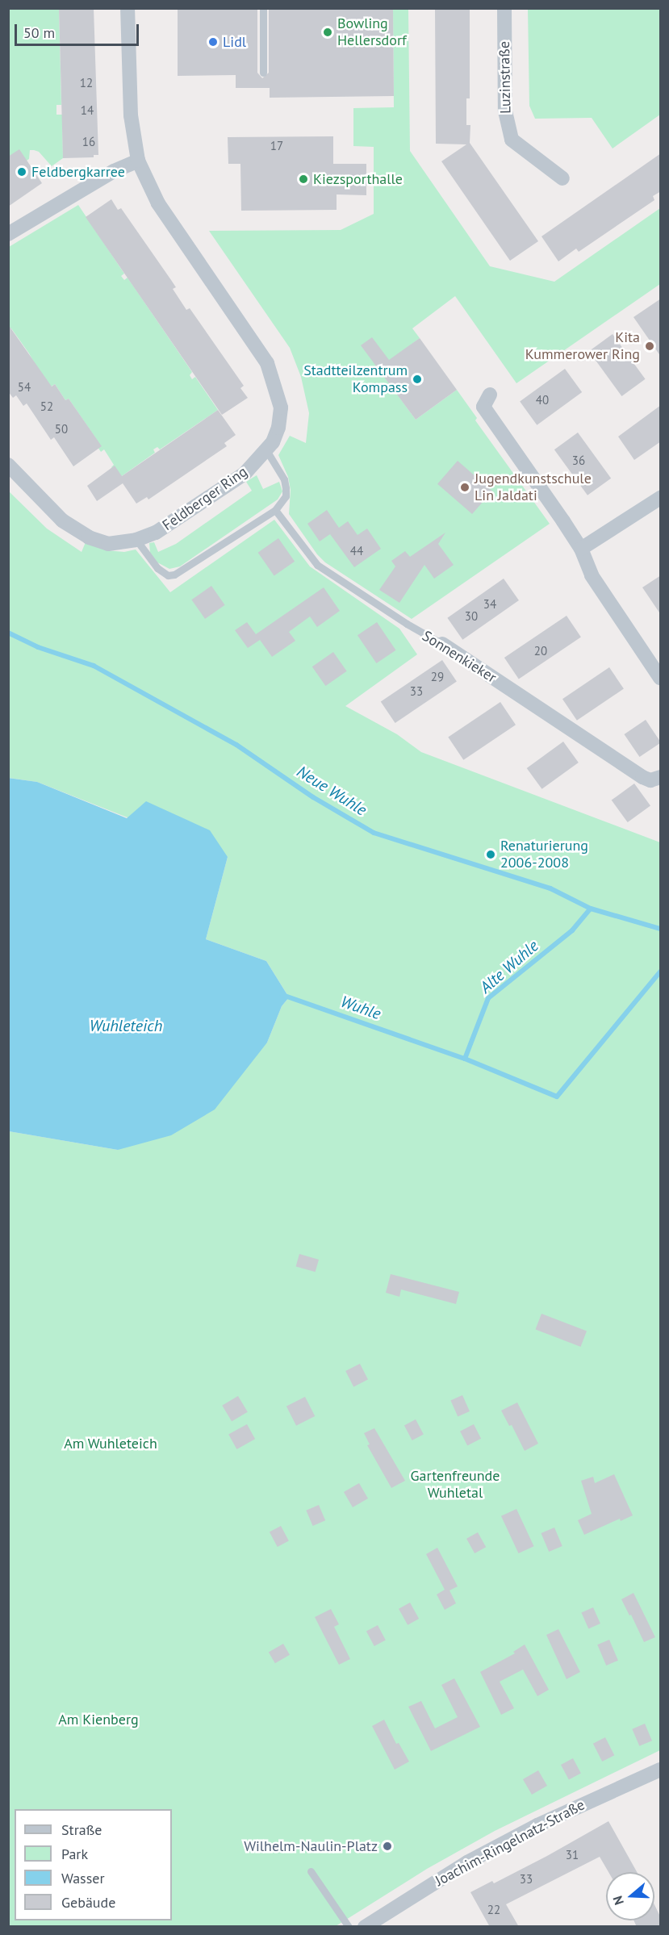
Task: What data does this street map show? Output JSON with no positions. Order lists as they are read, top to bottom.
{
  "streets": {
    "street": [
      "Luzinstraße",
      "Feldberger Ring",
      "Sonnenkieker",
      "Joachim-Ringelnatz-Straße"
    ]
  },
  "water": [
    "Neue Wuhle",
    "Alte Wuhle",
    "Wuhle",
    "Wuhleteich"
  ],
  "parks": ["Am Wuhleteich", "Gartenfreunde Wuhletal", "Am Kienberg"],
  "places": [
    "Bowling Hellersdorf",
    "Lidl",
    "Feldbergkarree",
    "Kiezsporthalle",
    "Kita Kummerower Ring",
    "Stadtteilzentrum Kompass",
    "Jugendkunstschule Lin Jaldati",
    "Renaturierung 2006-2008",
    "Wilhelm-Naulin-Platz"
  ],
  "house_numbers": [
    "12",
    "14",
    "16",
    "17",
    "54",
    "40",
    "52",
    "50",
    "36",
    "44",
    "34",
    "30",
    "20",
    "29",
    "33",
    "31",
    "33",
    "22"
  ],
  "legend": [
    "Straße",
    "Park",
    "Wasser",
    "Gebäude"
  ],
  "scale_bar": "50 m",
  "north": "left"
}
